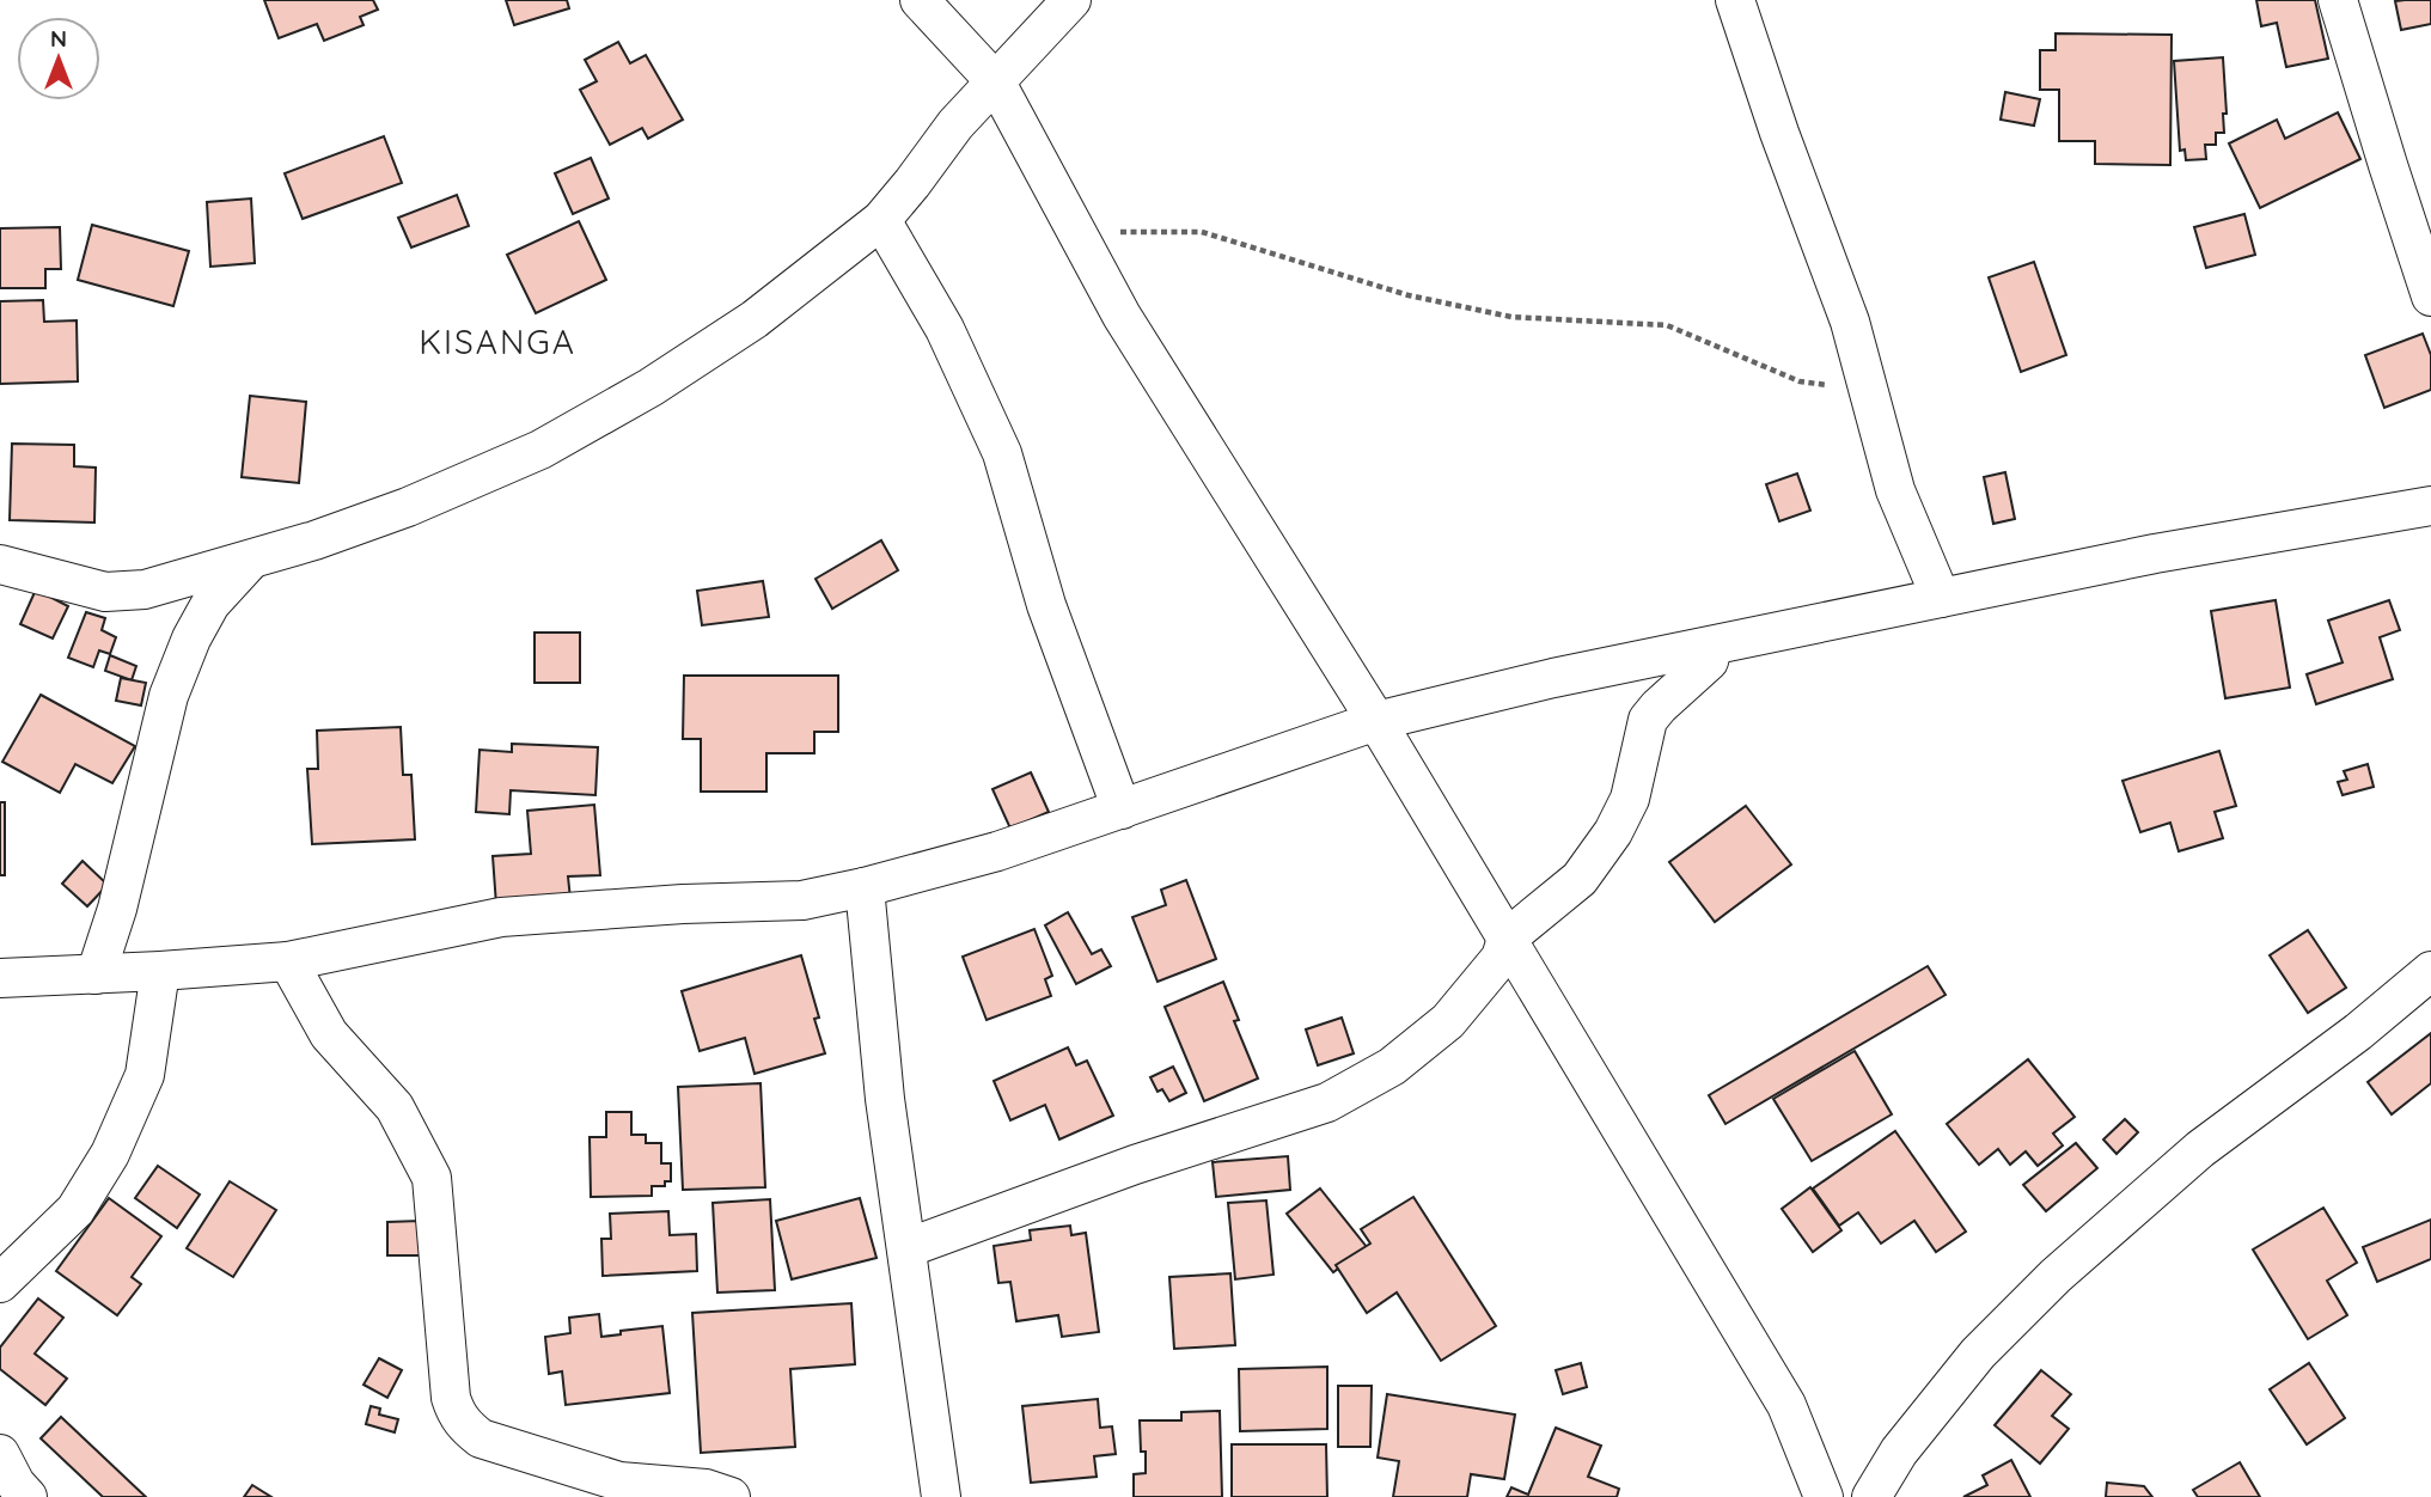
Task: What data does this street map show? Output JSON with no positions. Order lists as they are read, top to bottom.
{
  "districts": ["KISANGA"],
  "north": "top"
}
